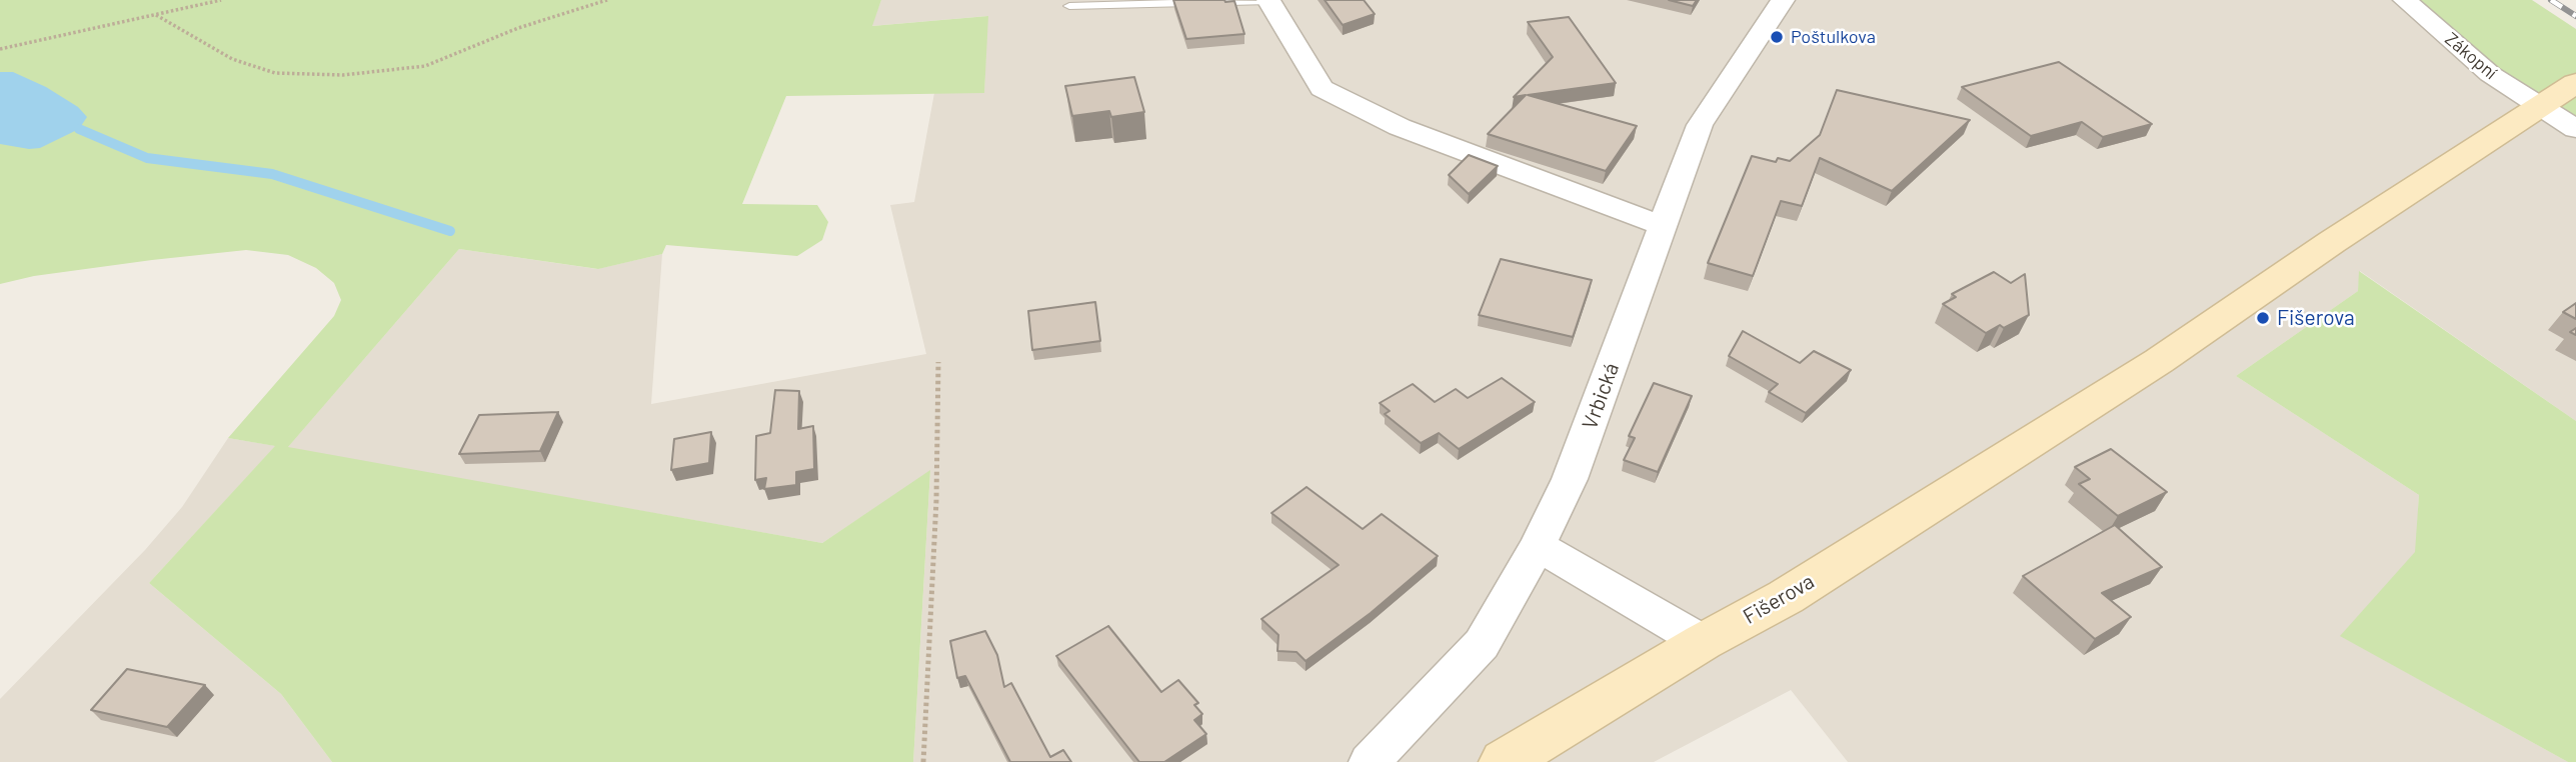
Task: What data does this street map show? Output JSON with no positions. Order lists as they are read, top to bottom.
{
  "streets": {
    "street": ["Zákopní", "Vrbická", "Fišerova"]
  },
  "crossings": [
    ["Zákopní", "Fišerova"]
  ],
  "places": ["Poštulkova", "Fišerova"]
}
